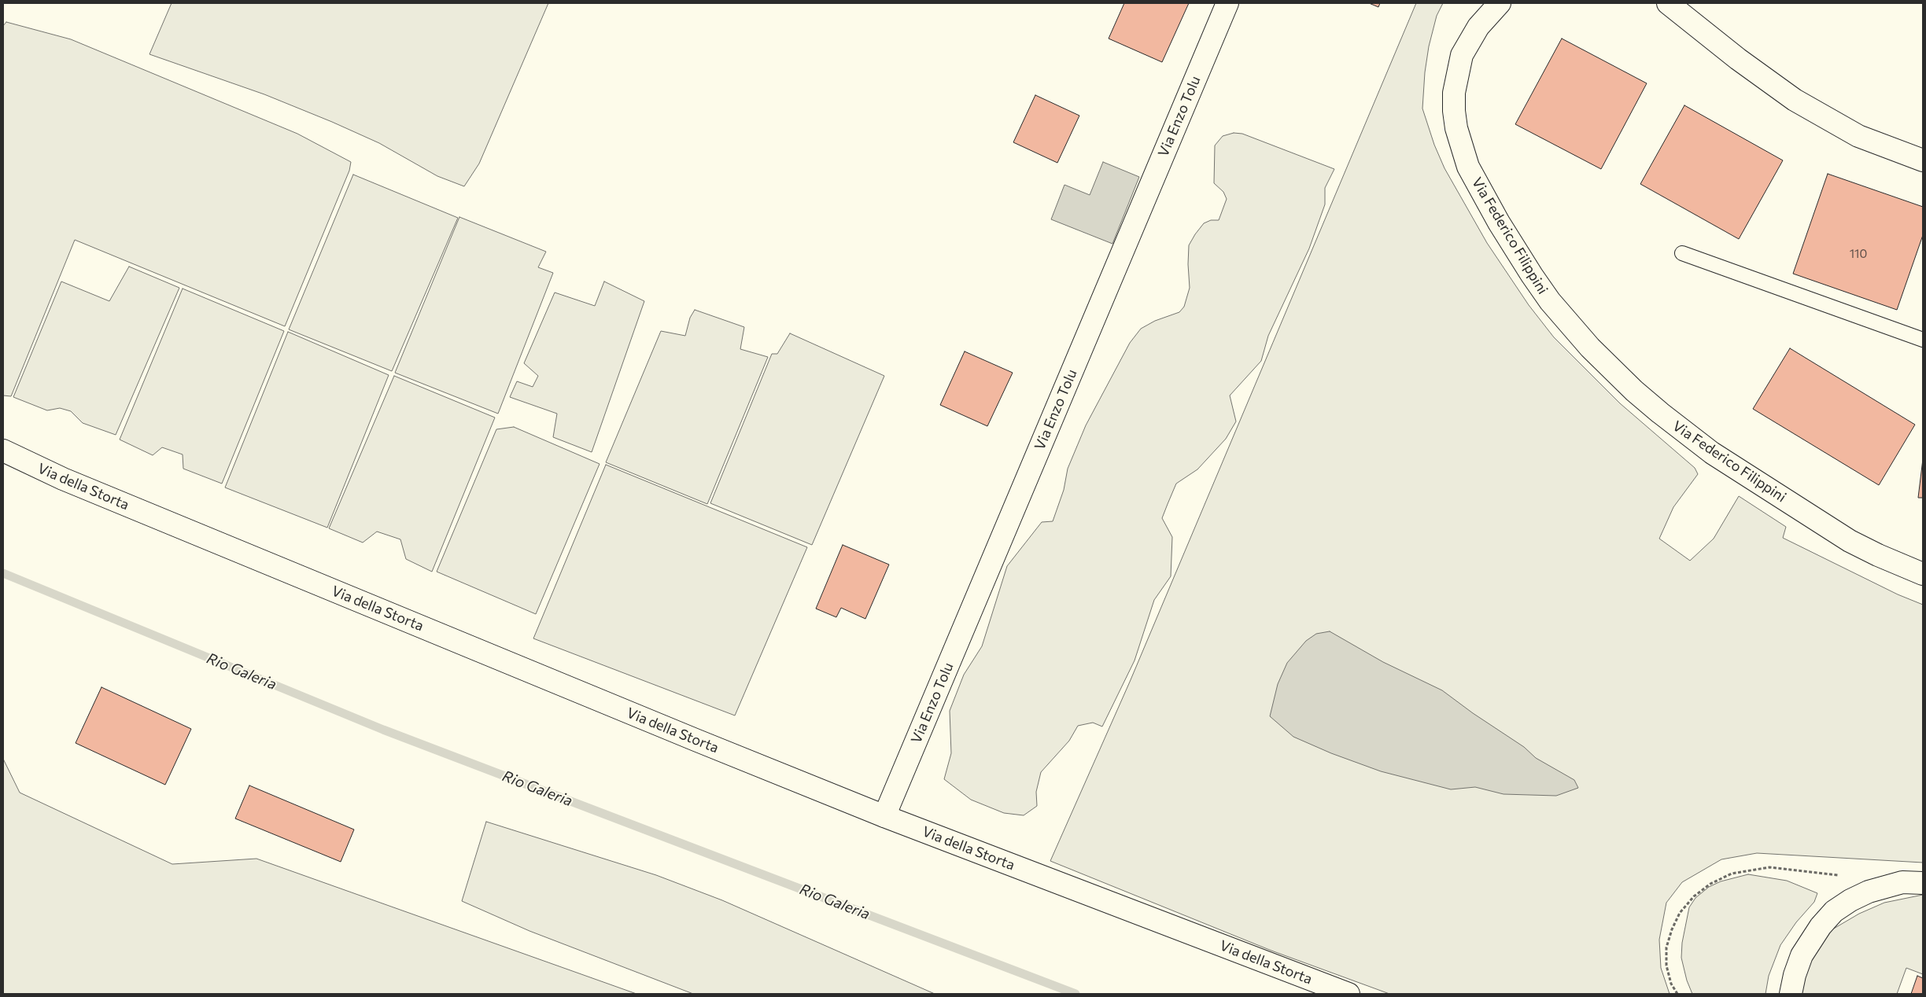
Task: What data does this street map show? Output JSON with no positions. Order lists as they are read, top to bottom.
{
  "streets": {
    "street": ["Via Enzo Tolu", "Via Federico Filippini", "Via della Storta"]
  },
  "crossings": [
    ["Via Enzo Tolu", "Via della Storta"]
  ],
  "water": ["Rio Galeria"],
  "house_numbers": ["110"]
}
